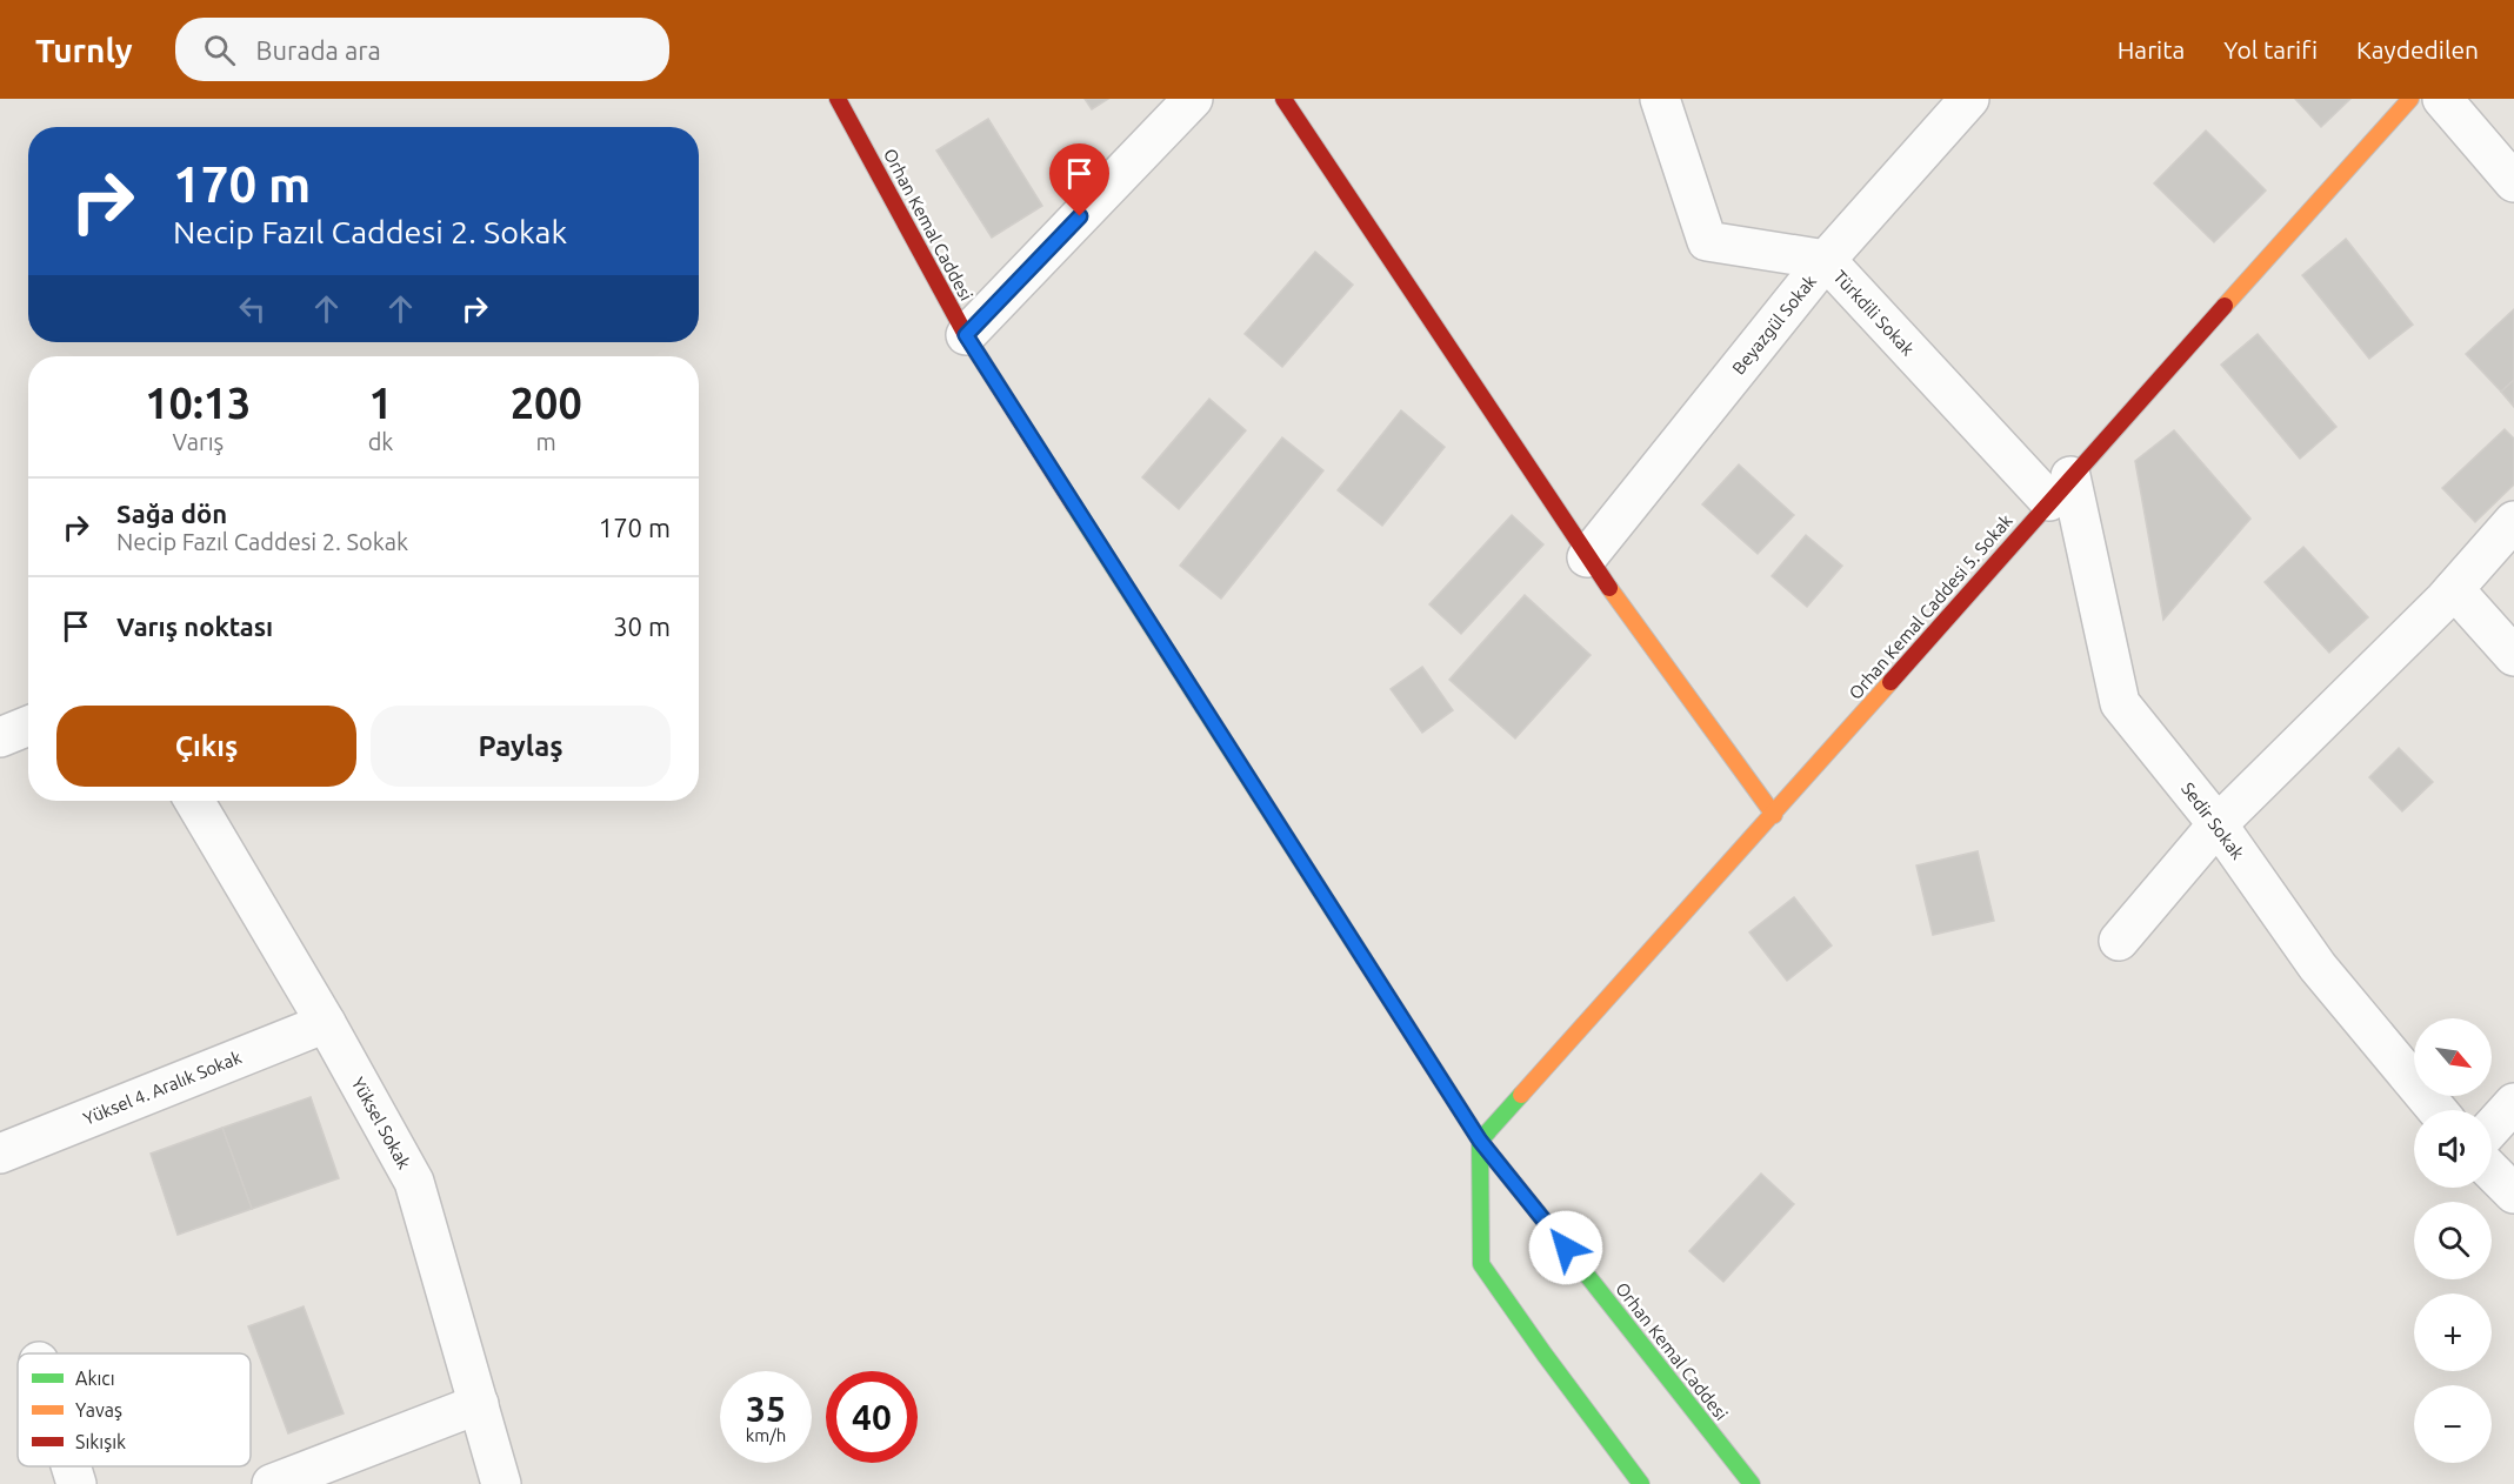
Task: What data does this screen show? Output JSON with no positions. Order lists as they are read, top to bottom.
{
  "streets": {
    "street": [
      "Orhan Kemal Caddesi",
      "Türkdili Sokak",
      "Beyazgül Sokak",
      "Orhan Kemal Caddesi 5. Sokak",
      "Sedir Sokak",
      "Yüksel 4. Aralık Sokak",
      "Yüksel Sokak"
    ]
  },
  "crossings": [
    ["Orhan Kemal Caddesi", "Orhan Kemal Caddesi 5. Sokak"],
    ["Türkdili Sokak", "Beyazgül Sokak"],
    ["Türkdili Sokak", "Orhan Kemal Caddesi 5. Sokak"],
    ["Türkdili Sokak", "Sedir Sokak"],
    ["Orhan Kemal Caddesi 5. Sokak", "Sedir Sokak"],
    ["Yüksel 4. Aralık Sokak", "Yüksel Sokak"]
  ],
  "legend": ["Akıcı", "Yavaş", "Sıkışık"],
  "north": "bottom right",
  "page": {
    "header": "Turnly",
    "search": "Burada ara",
    "nav": ["Harita", "Yol tarifi", "Kaydedilen"],
    "turn": ["170 m", "Necip Fazıl Caddesi 2. Sokak"],
    "eta": [
      "10:13",
      "Varış",
      "1",
      "dk",
      "200",
      "m"
    ],
    "list": [
      {
        "name": "Sağa dön",
        "note": "Necip Fazıl Caddesi 2. Sokak",
        "value": "170 m"
      },
      {
        "name": "Varış noktası",
        "value": "30 m"
      }
    ],
    "buttons": ["Çıkış", "Paylaş"],
    "map_buttons": ["+", "−"],
    "speed": "35 km/h",
    "limit": "40"
  }
}
